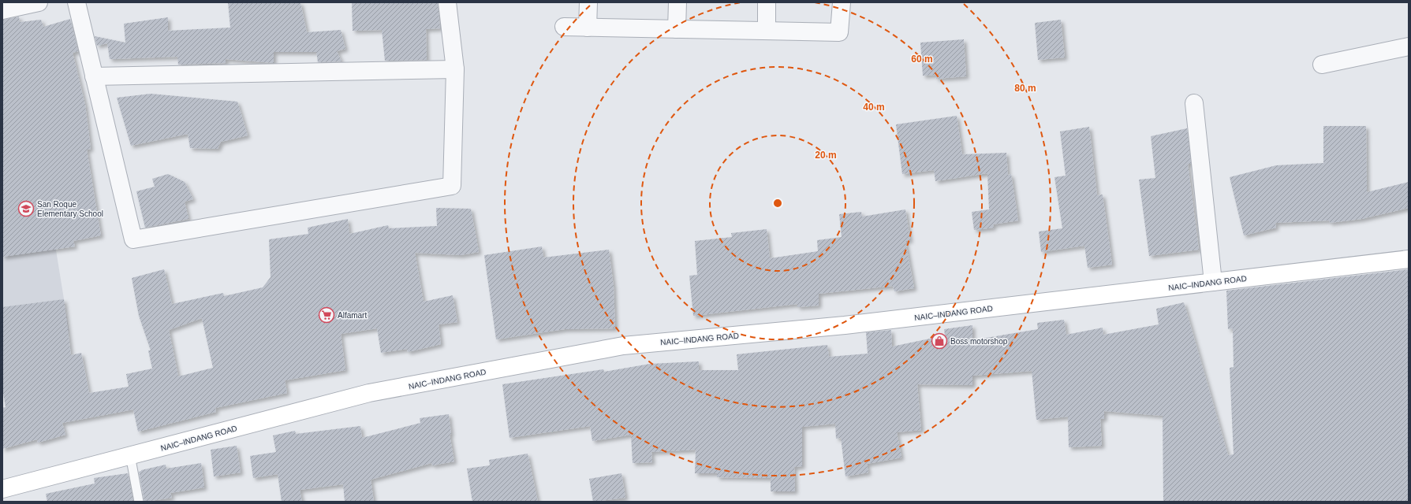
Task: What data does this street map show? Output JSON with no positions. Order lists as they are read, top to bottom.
{
  "streets": {
    "main road": ["NAIC–INDANG ROAD"]
  },
  "places": {
    "school or university": ["San Roque Elementary School"],
    "supermarket": ["Alfamart"],
    "shop": ["Boss motorshop"]
  },
  "rings": [
    "60 m",
    "80 m",
    "40 m",
    "20 m"
  ]
}
